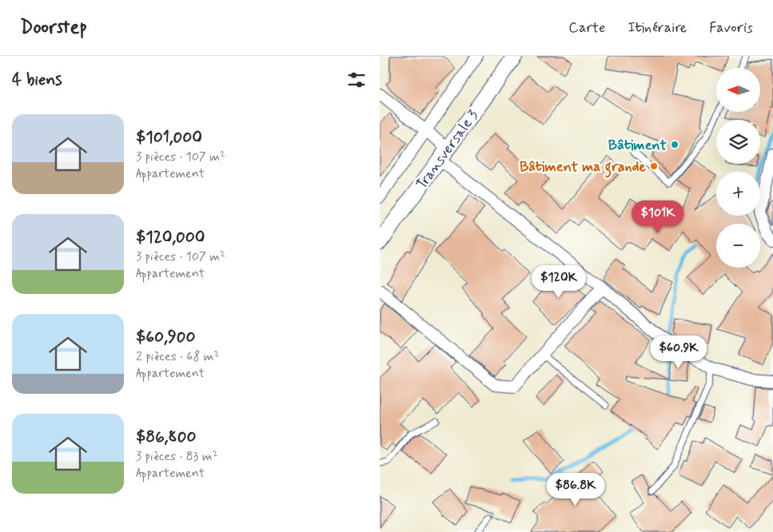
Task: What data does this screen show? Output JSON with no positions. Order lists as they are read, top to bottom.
{
  "streets": {
    "main road": ["Transversale 3"]
  },
  "places": ["Bâtiment", "Bâtiment ma grande"],
  "north": "left",
  "page": {
    "header": "Doorstep",
    "nav": ["Carte", "Itinéraire", "Favoris"],
    "heading": "4 biens",
    "map_buttons": ["+", "−"],
    "list": [
      {
        "name": "$101,000",
        "note": "3 pièces · 107 m² · Appartement"
      },
      {
        "name": "$120,000",
        "note": "3 pièces · 107 m² · Appartement"
      },
      {
        "name": "$60,900",
        "note": "2 pièces · 68 m² · Appartement"
      },
      {
        "name": "$86,800",
        "note": "3 pièces · 83 m² · Appartement"
      }
    ],
    "price": [
      "$101K",
      "$120K",
      "$60.9K",
      "$86.8K"
    ]
  }
}
